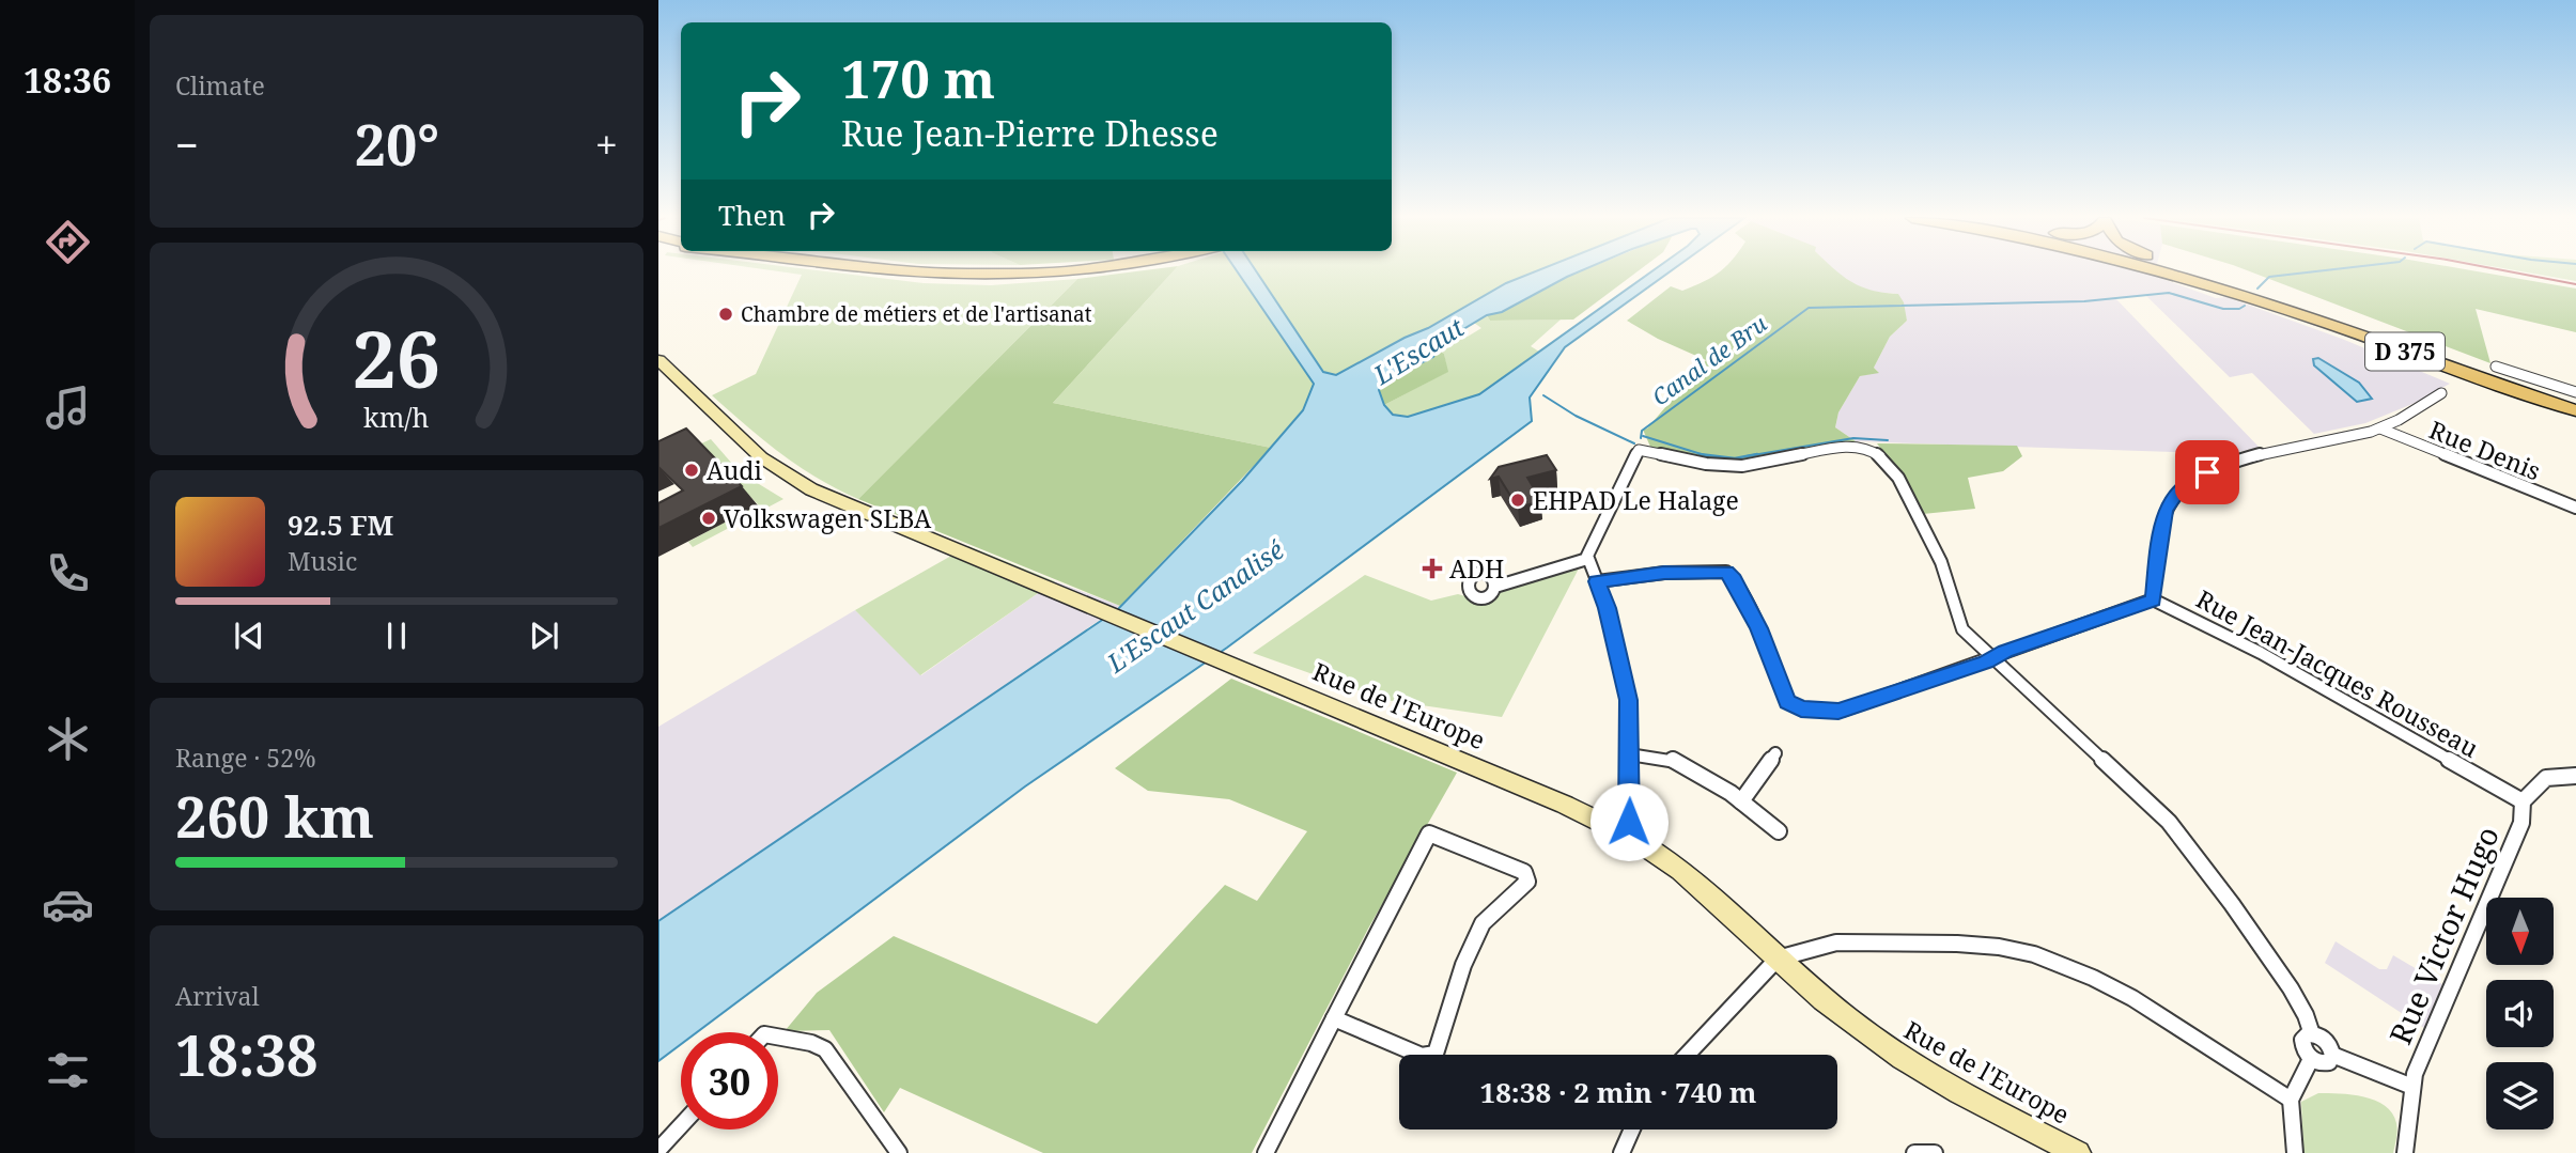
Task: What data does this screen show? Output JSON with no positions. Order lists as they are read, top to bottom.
{
  "streets": {
    "main road": ["D 375"],
    "street": [
      "Rue Denis",
      "Rue Jean-Jacques Rousseau",
      "Rue de l'Europe",
      "Rue Victor Hugo"
    ]
  },
  "crossings": [
    ["Rue Jean-Jacques Rousseau", "Rue Victor Hugo"]
  ],
  "water": ["L'Escaut", "Canal de Bru", "L'Escaut Canalisé"],
  "places": {
    "other": [
      "Chambre de métiers et de l'artisanat",
      "Audi",
      "EHPAD Le Halage",
      "Volkswagen SLBA"
    ],
    "health": ["ADH"]
  },
  "north": "bottom",
  "page": {
    "tabs": "18:36",
    "tile": [
      "Climate",
      ["Range · 52%", "260 km"],
      ["Arrival", "18:38"]
    ],
    "turn": ["170 m", "Rue Jean-Pierre Dhesse"],
    "heat": ["−", "20°", "+"],
    "then": "Then",
    "song": ["92.5 FM", "Music"],
    "limit": "30",
    "trip": "18:38 · 2 min · 740 m",
    "gauge": ["26", "km/h"]
  }
}
